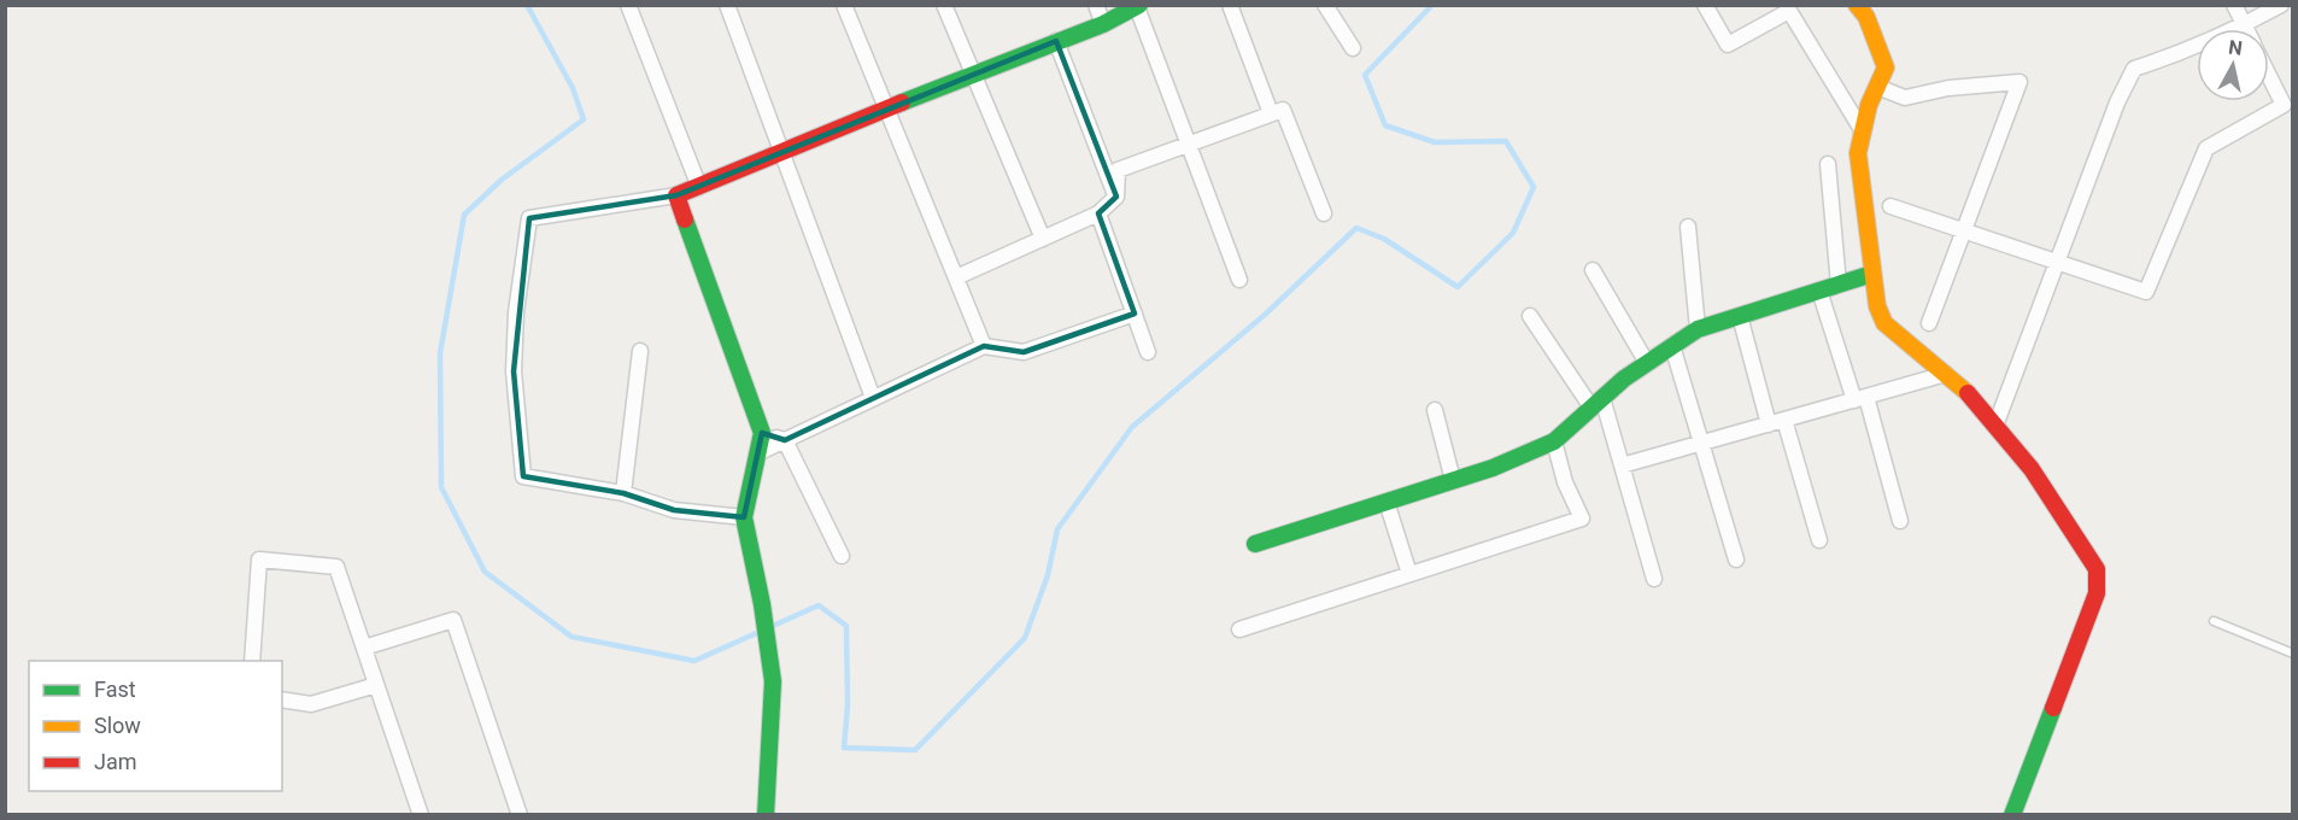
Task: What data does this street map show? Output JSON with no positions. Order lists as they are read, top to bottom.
{
  "legend": ["Fast", "Slow", "Jam"],
  "north": "top"
}
